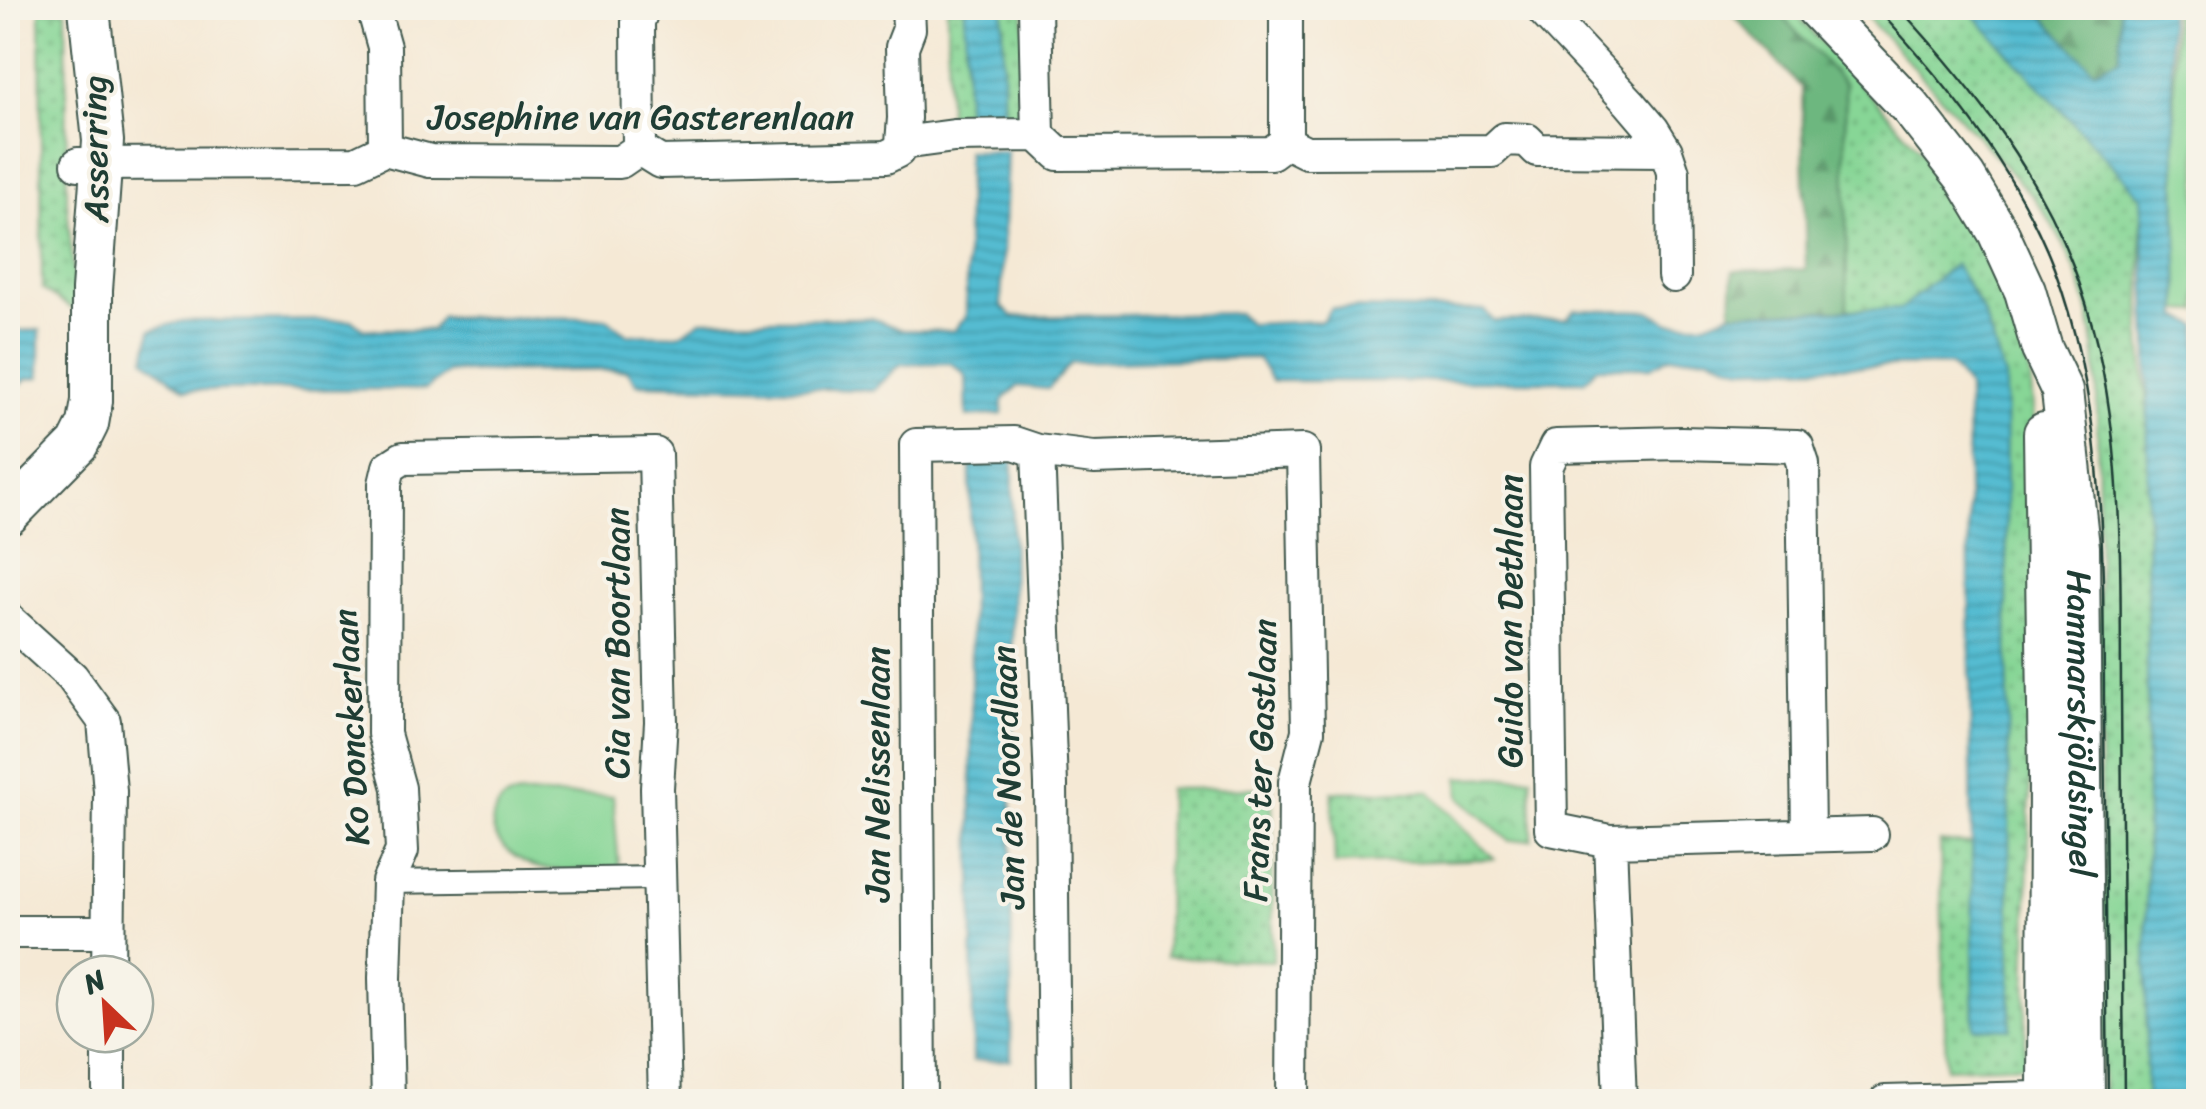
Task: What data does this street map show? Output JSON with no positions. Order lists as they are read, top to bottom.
{
  "streets": {
    "street": [
      "Josephine van Gasterenlaan",
      "Asserring",
      "Guido van Dethlaan",
      "Cia van Boortlaan",
      "Hammarskjöldsingel",
      "Ko Donckerlaan",
      "Frans ter Gastlaan",
      "Jan Nelissenlaan",
      "Jan de Noordlaan"
    ]
  },
  "crossings": [
    ["Josephine van Gasterenlaan", "Asserring"],
    ["Cia van Boortlaan", "Ko Donckerlaan"],
    ["Frans ter Gastlaan", "Jan Nelissenlaan"],
    ["Frans ter Gastlaan", "Jan de Noordlaan"]
  ],
  "north": "top left"
}
